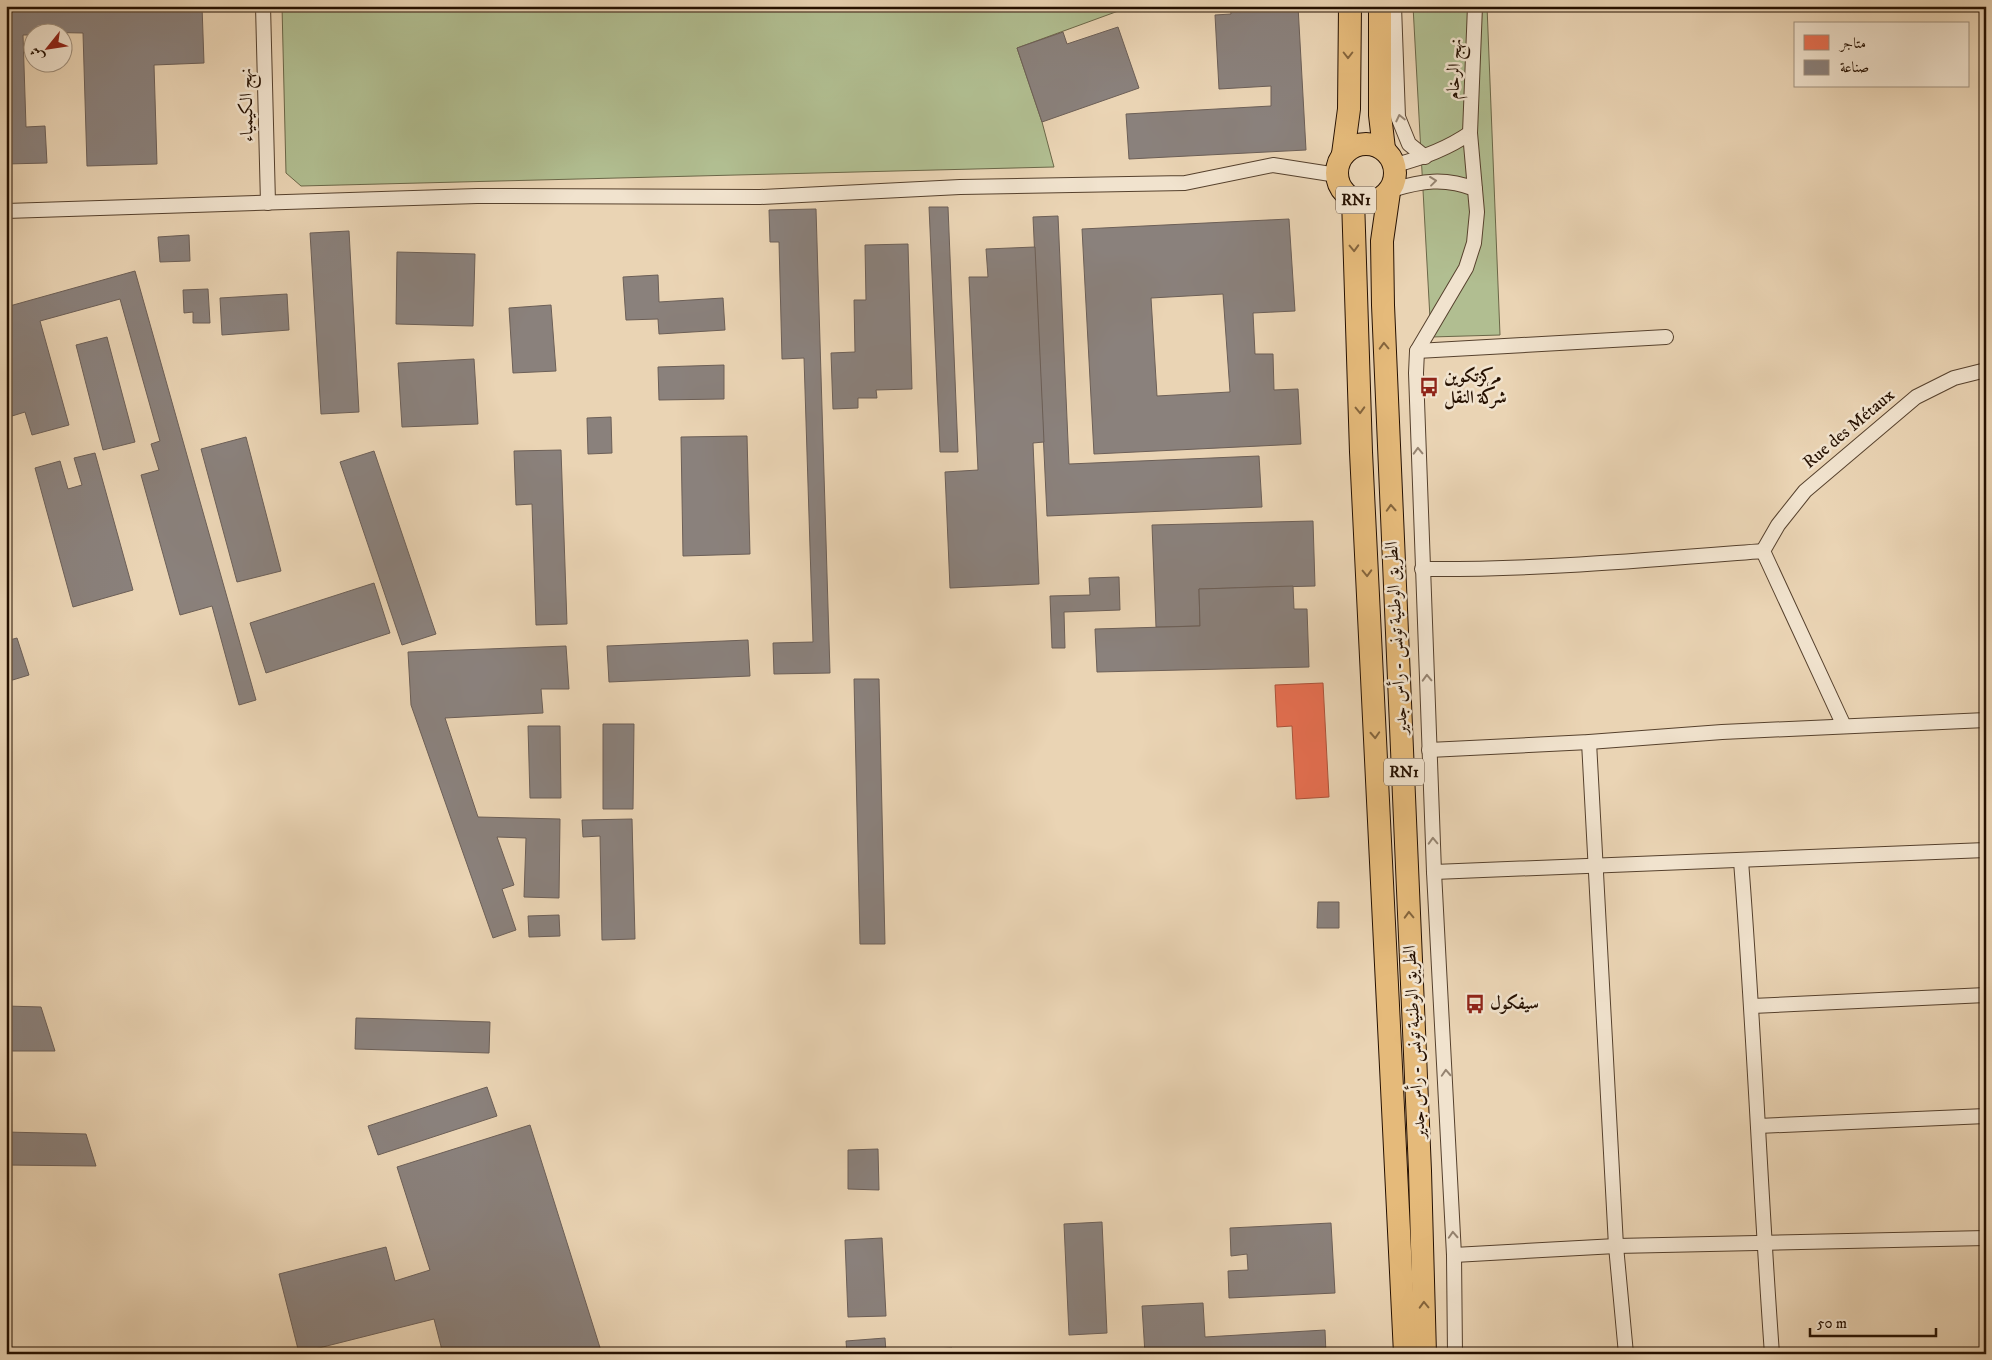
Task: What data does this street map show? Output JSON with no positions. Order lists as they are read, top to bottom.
{
  "streets": {
    "main road": ["RN1", "الطريق الوطنية تونس - رأس جدير"],
    "street": ["نهج الرخام", "نهج الكيمياء", "Rue des Métaux"]
  },
  "crossings": [
    ["RN1", "الطريق الوطنية تونس - رأس جدير"]
  ],
  "places": {
    "bus stop": ["مركزتكوين شركة النقل", "سيفكول"]
  },
  "legend": ["متاجر", "صناعة"],
  "scale_bar": "50 m",
  "north": "bottom left"
}
